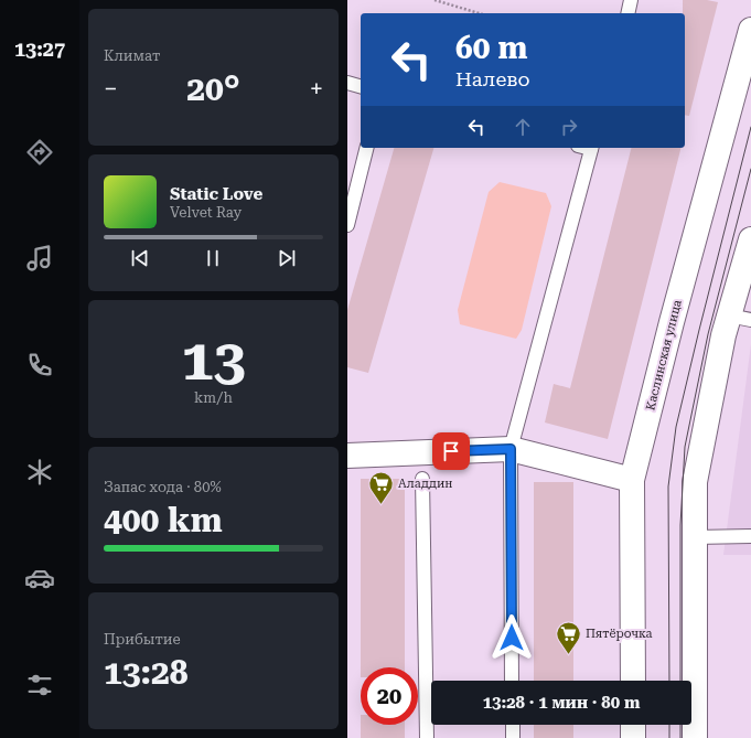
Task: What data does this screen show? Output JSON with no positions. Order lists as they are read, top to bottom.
{
  "streets": {
    "main road": ["Каслинская улица"]
  },
  "places": {
    "supermarket": ["Аладдин", "Пятёрочка"]
  },
  "page": {
    "tabs": "13:27",
    "tile": [
      "Климат",
      ["13", "km/h"],
      ["Запас хода · 80%", "400 km"],
      ["Прибытие", "13:28"]
    ],
    "turn": ["60 m", "Налево"],
    "heat": ["−", "20°", "+"],
    "song": ["Static Love", "Velvet Ray"],
    "limit": "20",
    "trip": "13:28 · 1 мин · 80 m"
  }
}
